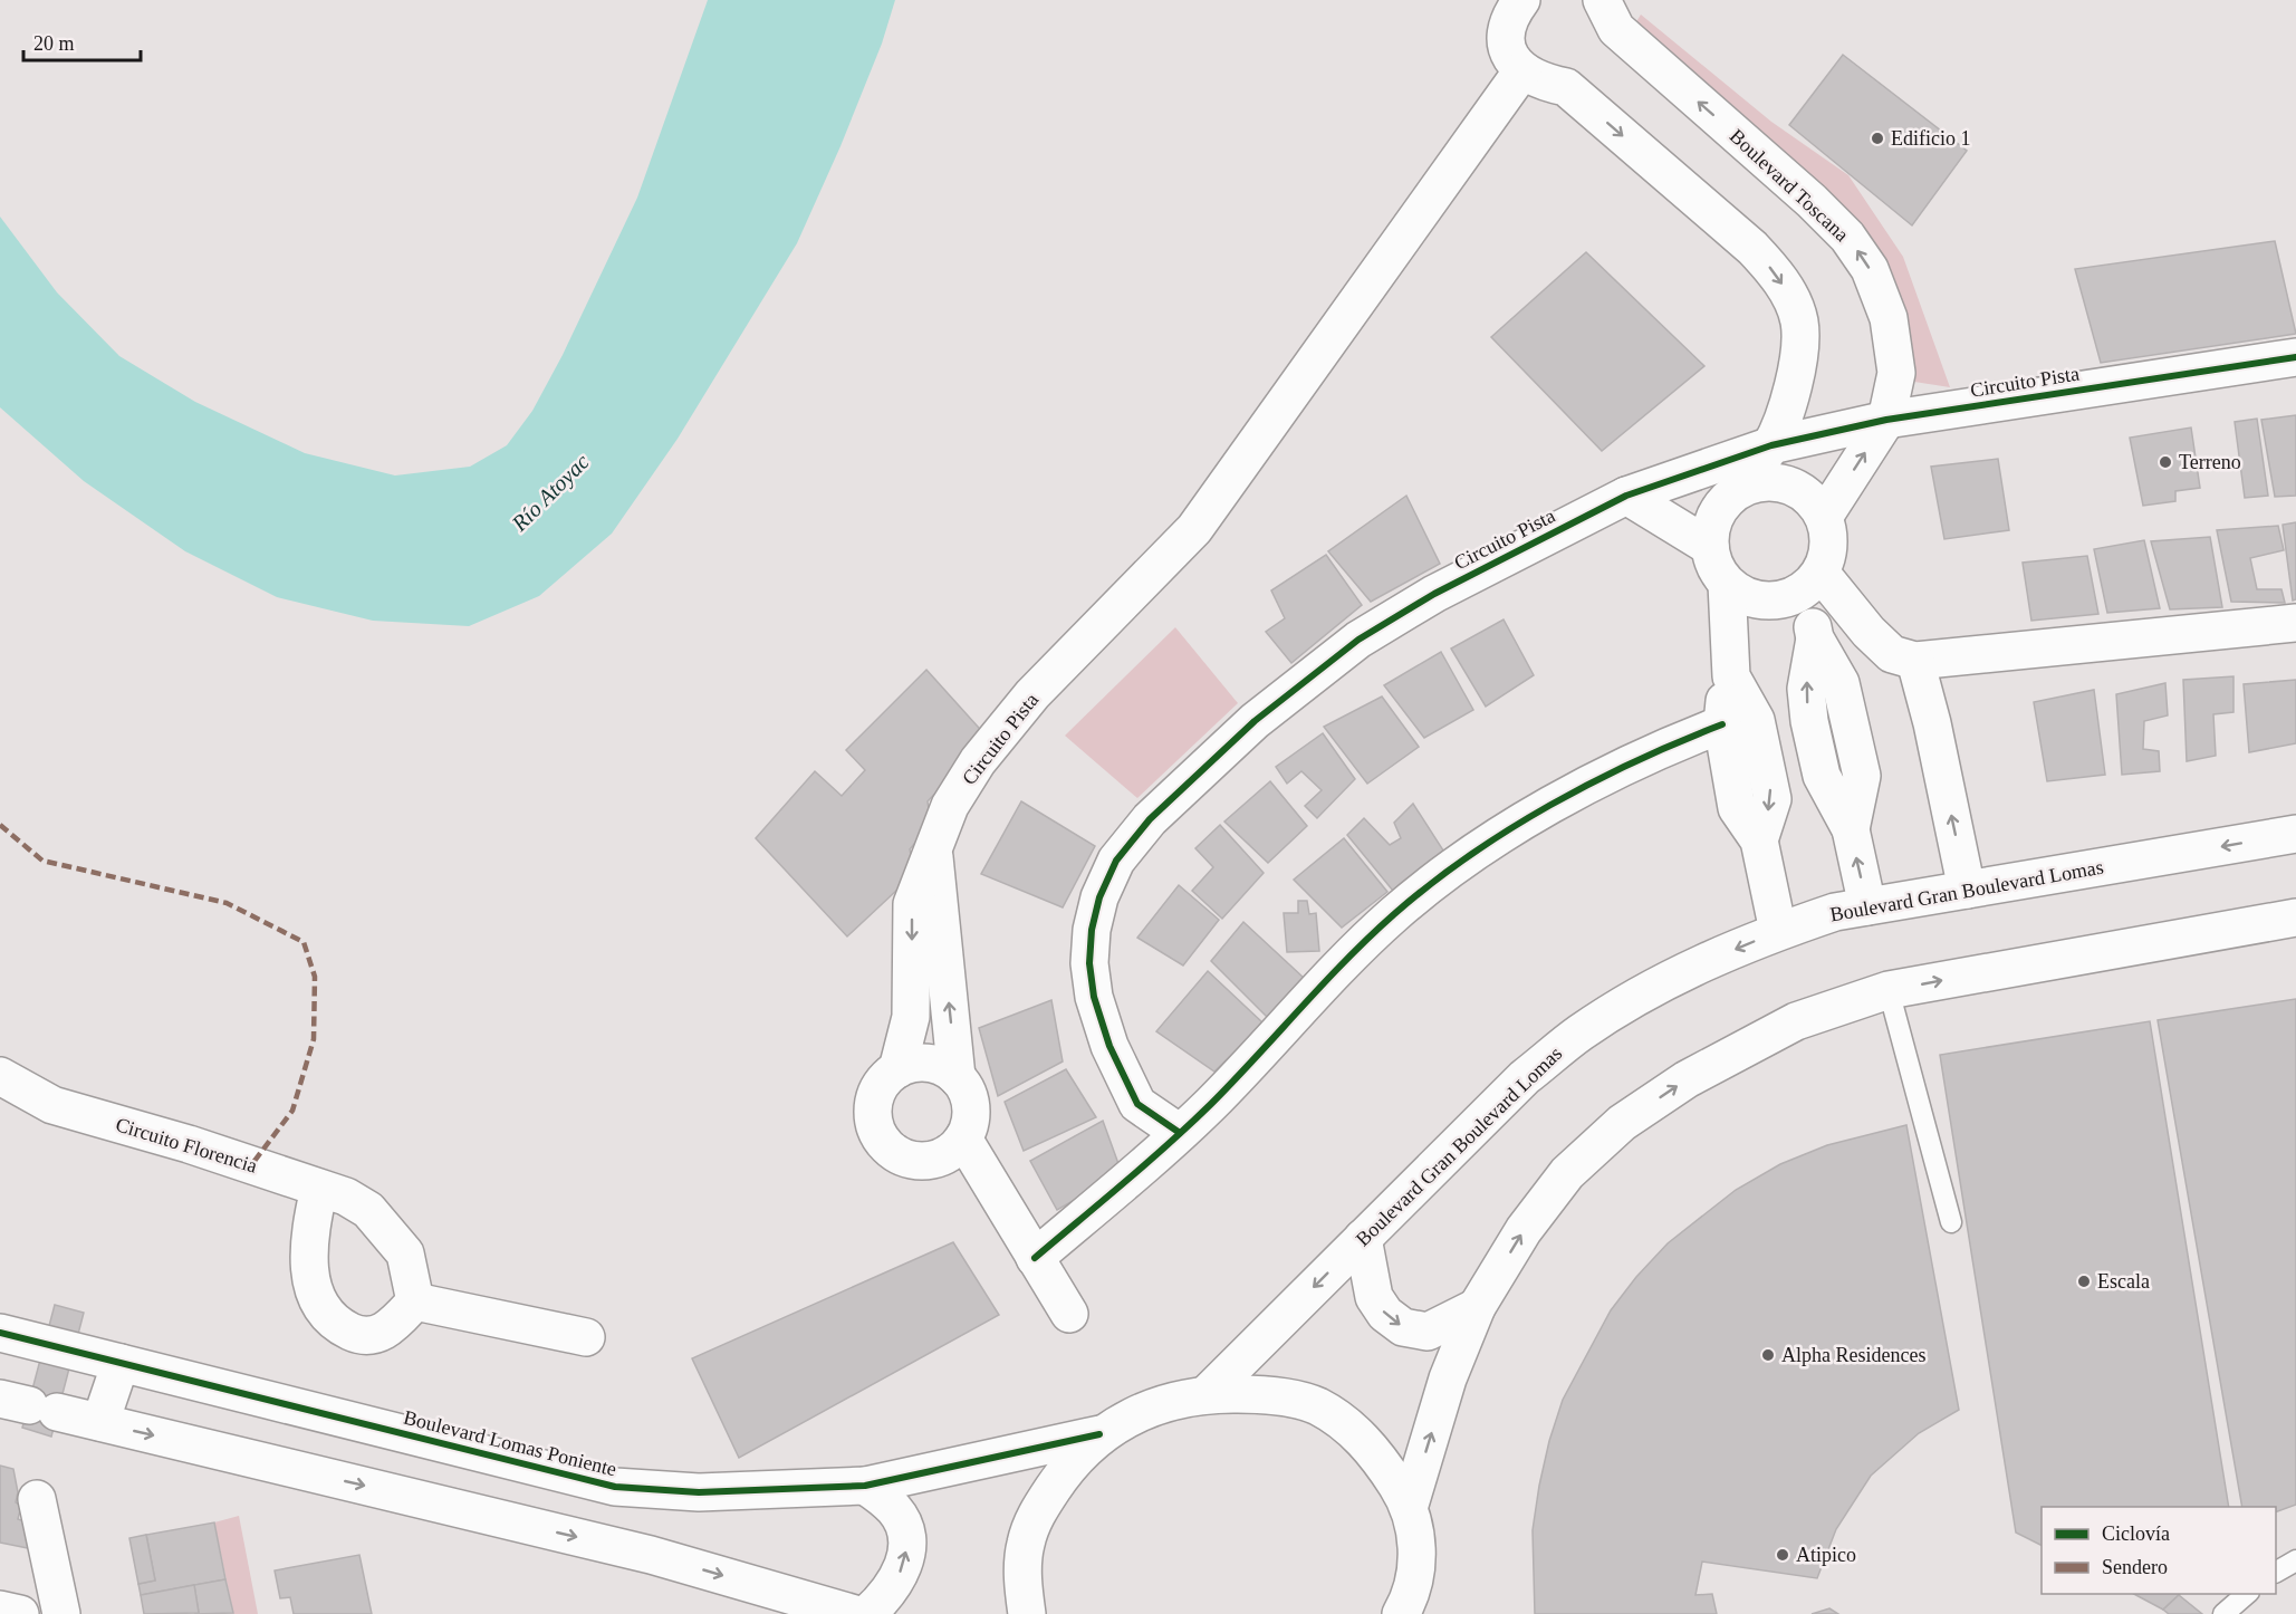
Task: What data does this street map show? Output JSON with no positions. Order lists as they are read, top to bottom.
{
  "streets": {
    "street": [
      "Boulevard Toscana",
      "Circuito Pista",
      "Boulevard Gran Boulevard Lomas",
      "Circuito Florencia",
      "Boulevard Lomas Poniente"
    ]
  },
  "crossings": [
    ["Boulevard Toscana", "Circuito Pista"]
  ],
  "one_way": ["Boulevard Toscana"],
  "water": ["Río Atoyac"],
  "places": [
    "Edificio 1",
    "Terreno",
    "Escala",
    "Alpha Residences",
    "Atipico"
  ],
  "legend": ["Ciclovía", "Sendero"],
  "scale_bar": "20 m"
}
